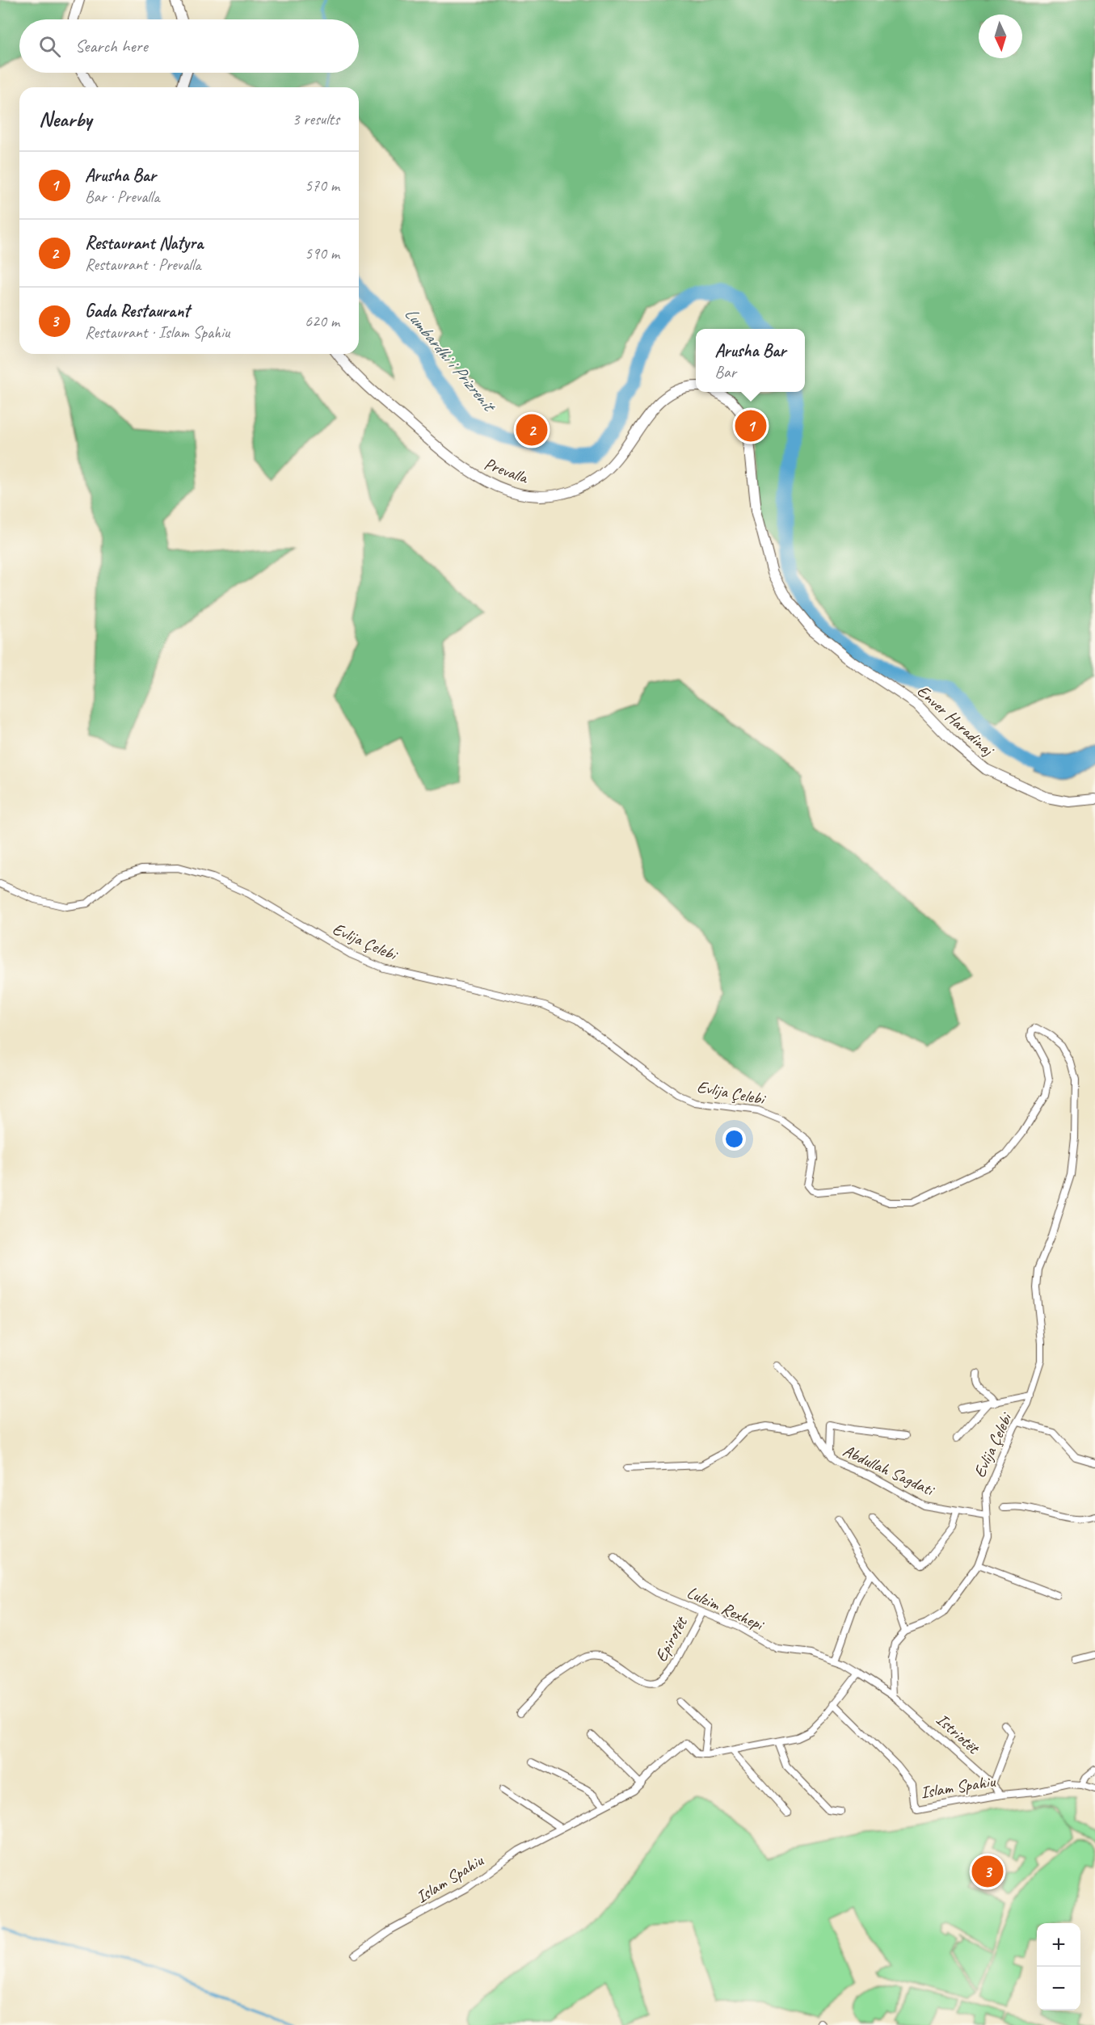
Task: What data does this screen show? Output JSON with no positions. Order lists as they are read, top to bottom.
{
  "streets": {
    "main road": ["Prevalla", "Enver Haradinaj"],
    "street": [
      "Evlija Çelebi",
      "Abdullah Sagdati",
      "Lulzim Rexhepi",
      "Epirotët",
      "Istriotët",
      "Islam Spahiu"
    ]
  },
  "crossings": [
    ["Evlija Çelebi", "Abdullah Sagdati"],
    ["Lulzim Rexhepi", "Epirotët"],
    ["Lulzim Rexhepi", "Istriotët"],
    ["Istriotët", "Islam Spahiu"]
  ],
  "water": ["Lumbardhi i Prizrenit"],
  "north": "bottom",
  "page": {
    "search": "Search here",
    "heading": ["Nearby", "3 results"],
    "list": [
      {
        "mark": "1",
        "name": "Arusha Bar",
        "note": "Bar · Prevalla",
        "value": "570 m"
      },
      {
        "mark": "2",
        "name": "Restaurant Natyra",
        "note": "Restaurant · Prevalla",
        "value": "590 m"
      },
      {
        "mark": "3",
        "name": "Gada Restaurant",
        "note": "Restaurant · Islam Spahiu",
        "value": "620 m"
      }
    ],
    "popup": ["Arusha Bar", "Bar"],
    "pins": ["1", "2", "3"],
    "map_buttons": ["+", "−"]
  }
}
